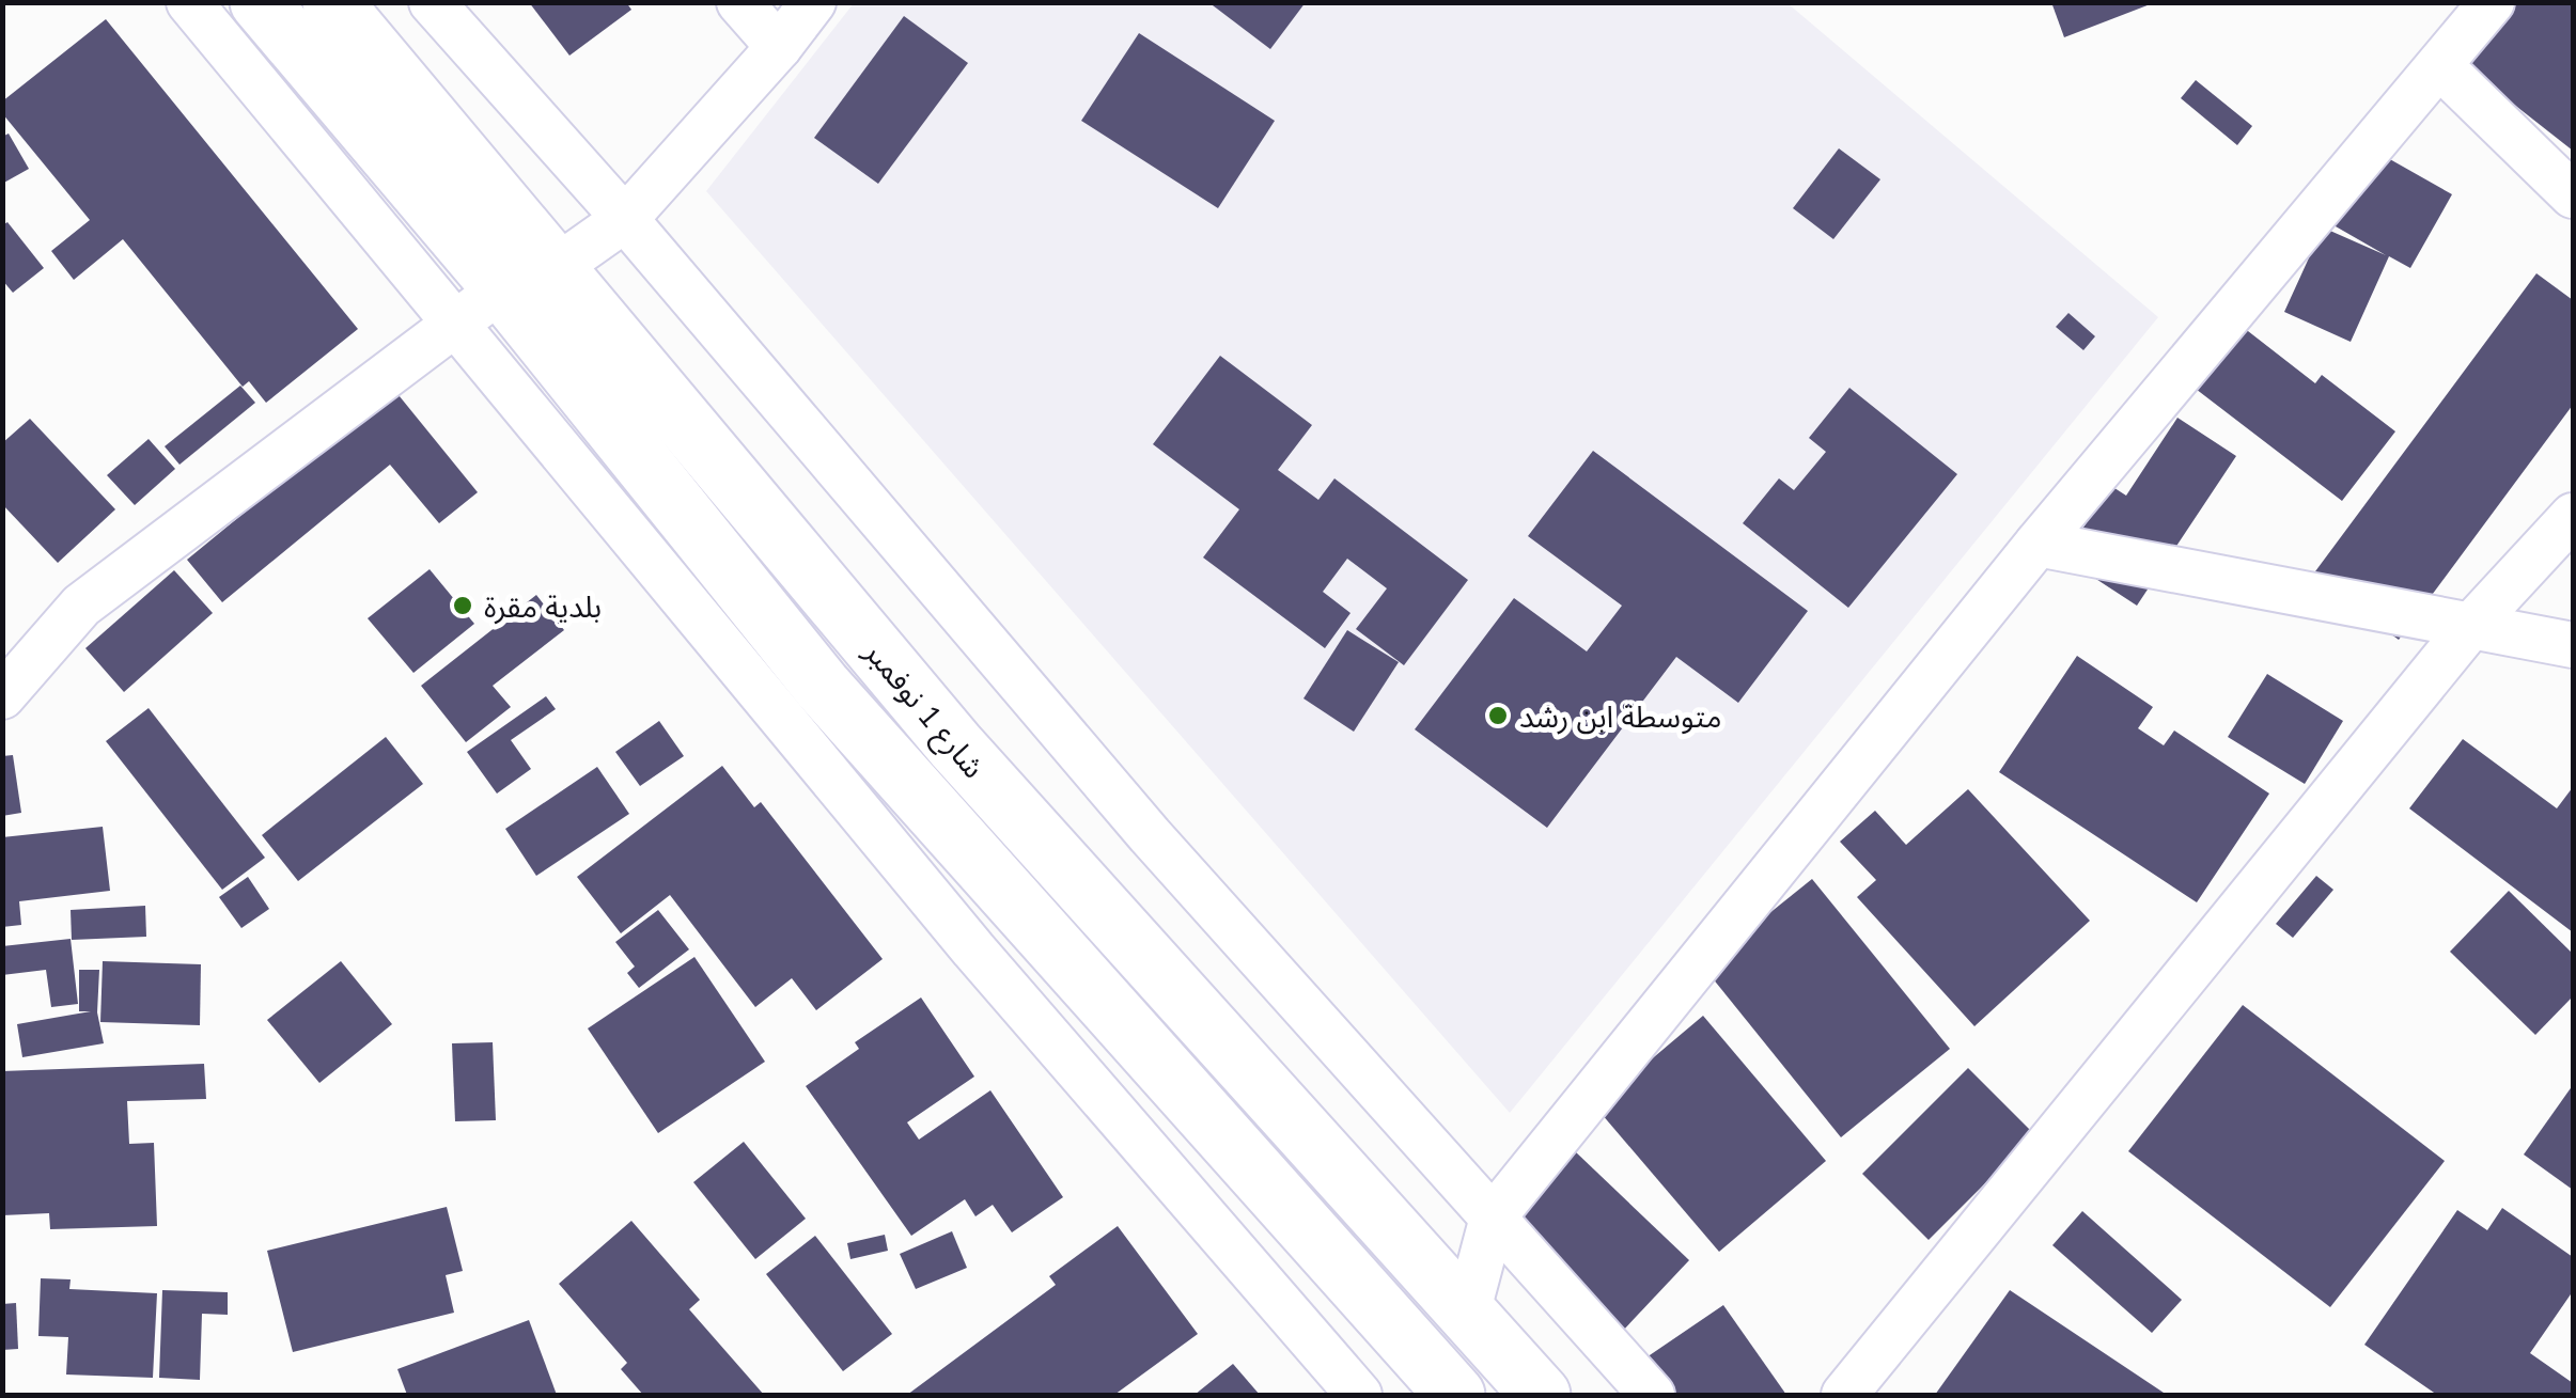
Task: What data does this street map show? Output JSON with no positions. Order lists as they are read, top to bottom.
{
  "streets": {
    "main road": ["شارع 1 نوفمبر"]
  },
  "places": ["بلدية مقرة", "متوسطة ابن رشد"]
}
